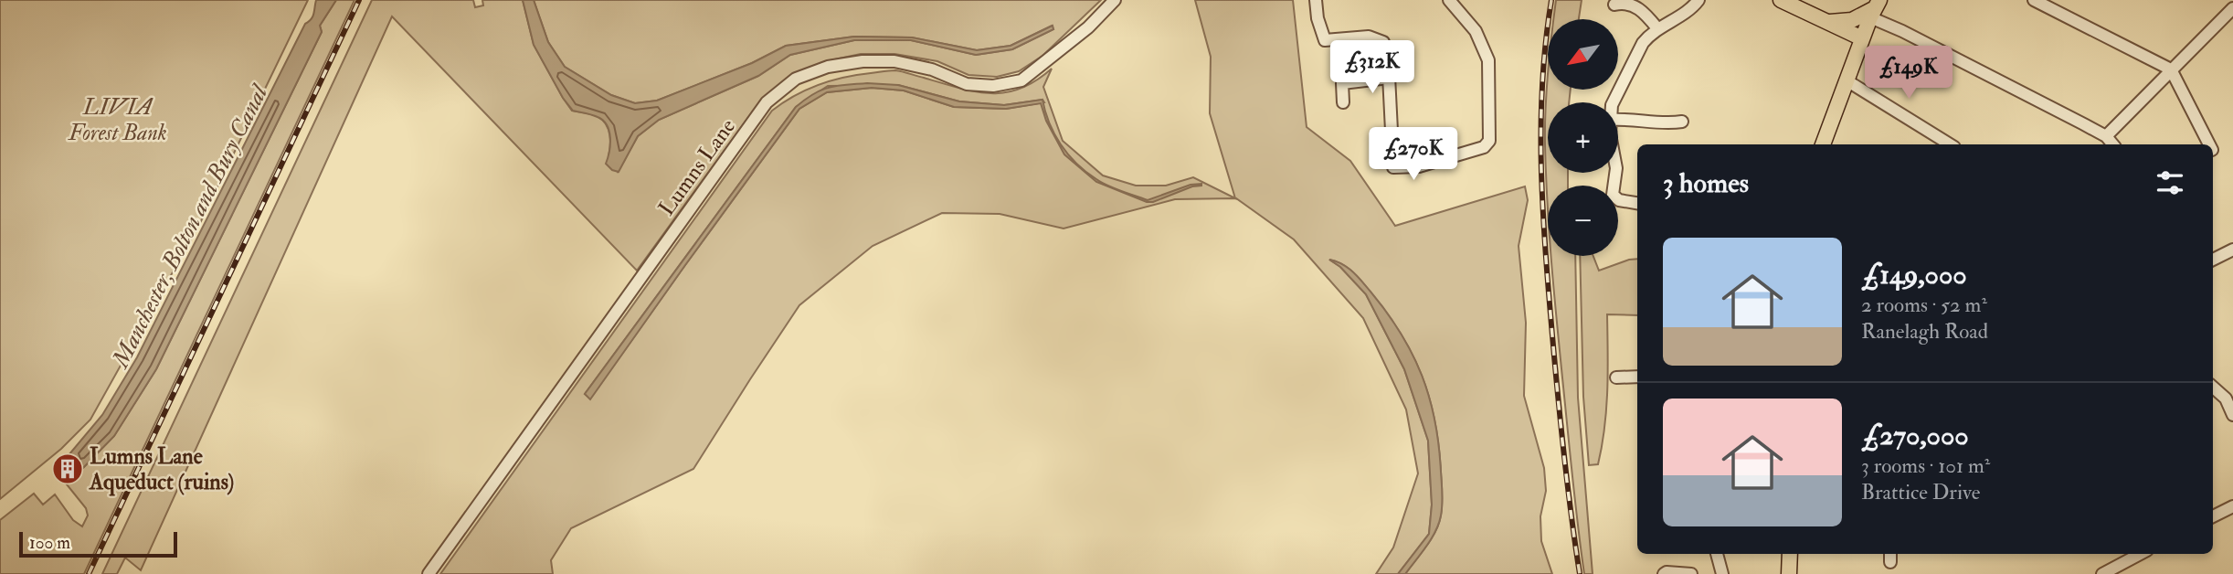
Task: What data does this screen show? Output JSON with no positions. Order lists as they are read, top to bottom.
{
  "streets": {
    "street": ["Lumns Lane"]
  },
  "water": ["Manchester, Bolton and Bury Canal"],
  "parks": ["LIVIA Forest Bank"],
  "places": {
    "building": ["Lumns Lane Aqueduct (ruins)"]
  },
  "scale_bar": "100 m",
  "north": "bottom left",
  "page": {
    "map_buttons": ["+", "−"],
    "price": ["£312K", "£149K", "£270K"],
    "heading": "3 homes",
    "list": [
      {
        "name": "£149,000",
        "note": "2 rooms · 52 m² · Ranelagh Road"
      },
      {
        "name": "£270,000",
        "note": "3 rooms · 101 m² · Brattice Drive"
      }
    ],
    "scale": "100 m"
  }
}
